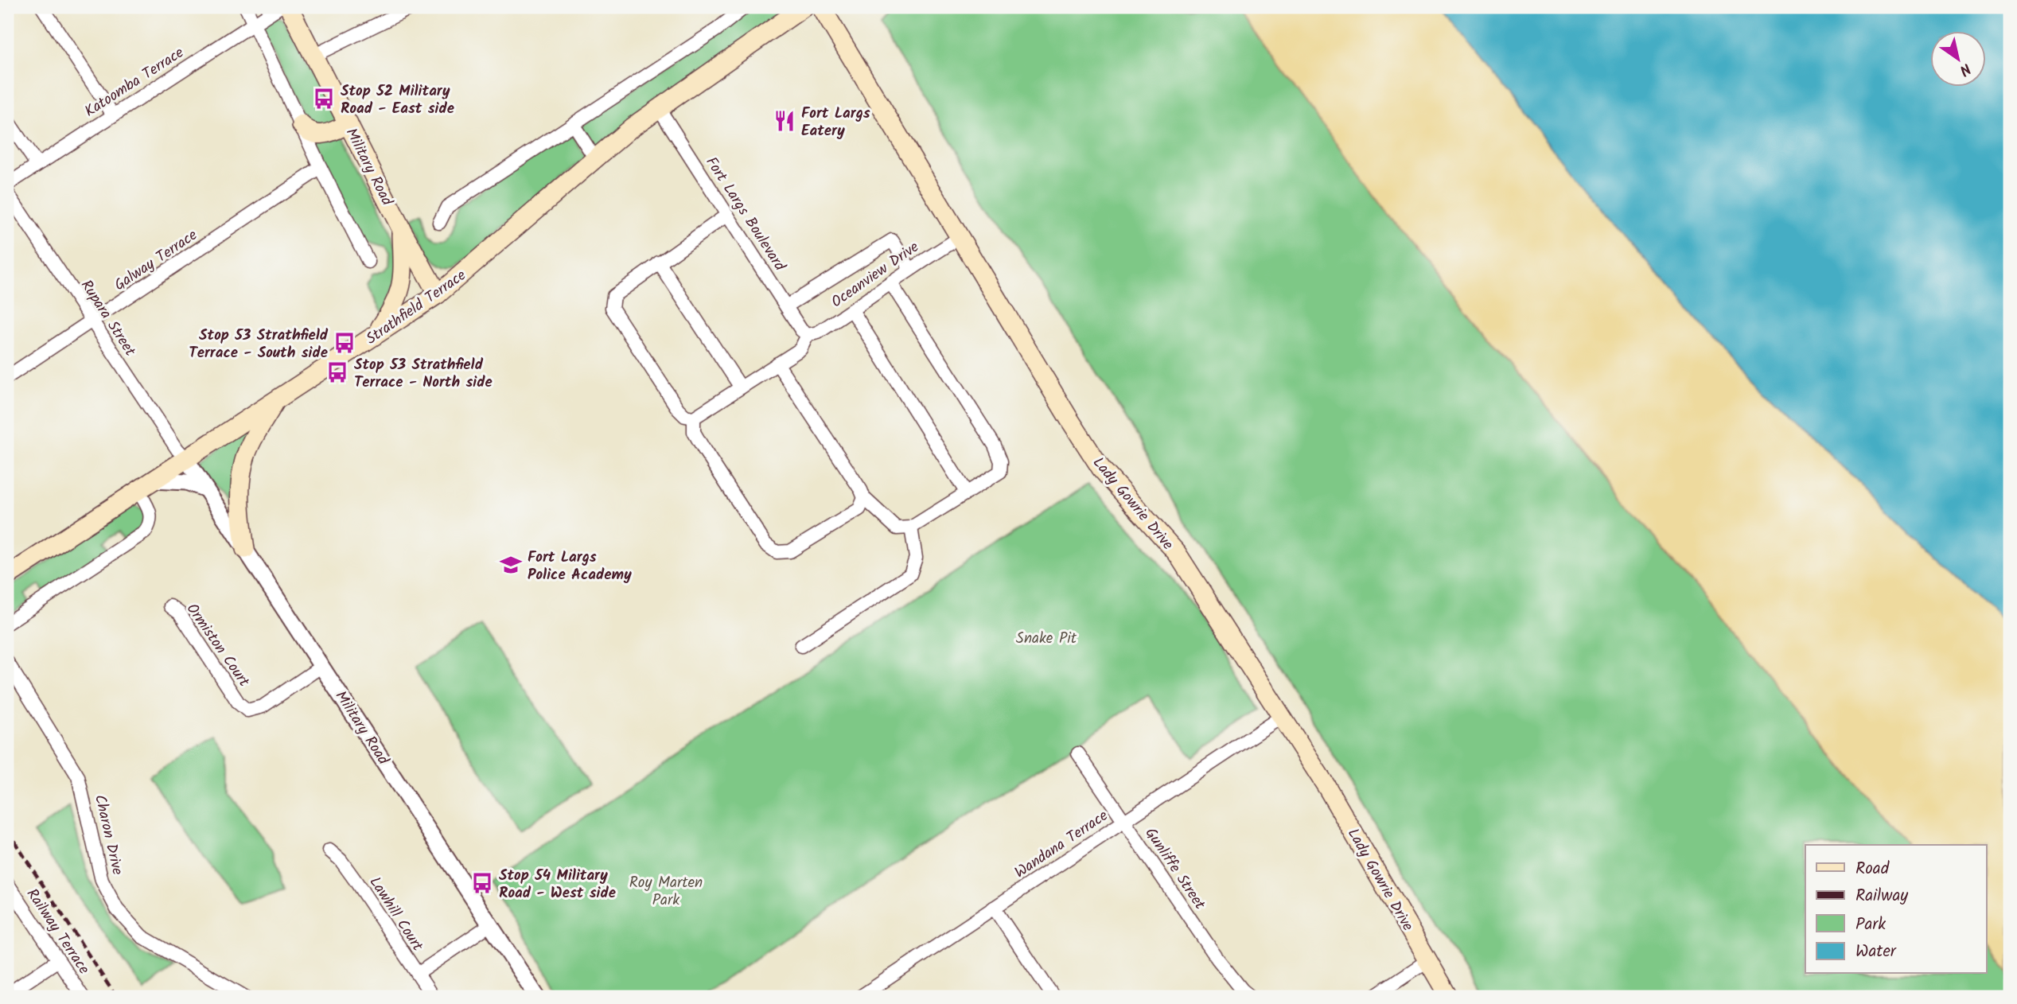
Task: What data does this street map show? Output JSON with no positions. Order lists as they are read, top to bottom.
{
  "streets": {
    "main road": ["Military Road", "Strathfield Terrace", "Lady Gowrie Drive"],
    "street": [
      "Katoomba Terrace",
      "Fort Largs Boulevard",
      "Galway Terrace",
      "Oceanview Drive",
      "Rupara Street",
      "Ormiston Court",
      "Charon Drive",
      "Wandana Terrace",
      "Gunliffe Street",
      "Lawhill Court",
      "Railway Terrace"
    ]
  },
  "crossings": [
    ["Military Road", "Strathfield Terrace"],
    ["Military Road", "Rupara Street"],
    ["Military Road", "Ormiston Court"],
    ["Fort Largs Boulevard", "Oceanview Drive"],
    ["Fort Largs Boulevard", "Strathfield Terrace"],
    ["Galway Terrace", "Rupara Street"],
    ["Oceanview Drive", "Lady Gowrie Drive"],
    ["Strathfield Terrace", "Rupara Street"],
    ["Lady Gowrie Drive", "Wandana Terrace"],
    ["Wandana Terrace", "Gunliffe Street"]
  ],
  "parks": ["Snake Pit", "Roy Marten Park"],
  "places": {
    "bus stop": [
      "Stop 52 Military Road - East side",
      "Stop 53 Strathfield Terrace - South side",
      "Stop 53 Strathfield Terrace - North side",
      "Stop 54 Military Road - West side"
    ],
    "restaurant": ["Fort Largs Eatery"],
    "school or university": ["Fort Largs Police Academy"]
  },
  "legend": [
    "Road",
    "Railway",
    "Park",
    "Water"
  ],
  "north": "bottom right"
}
